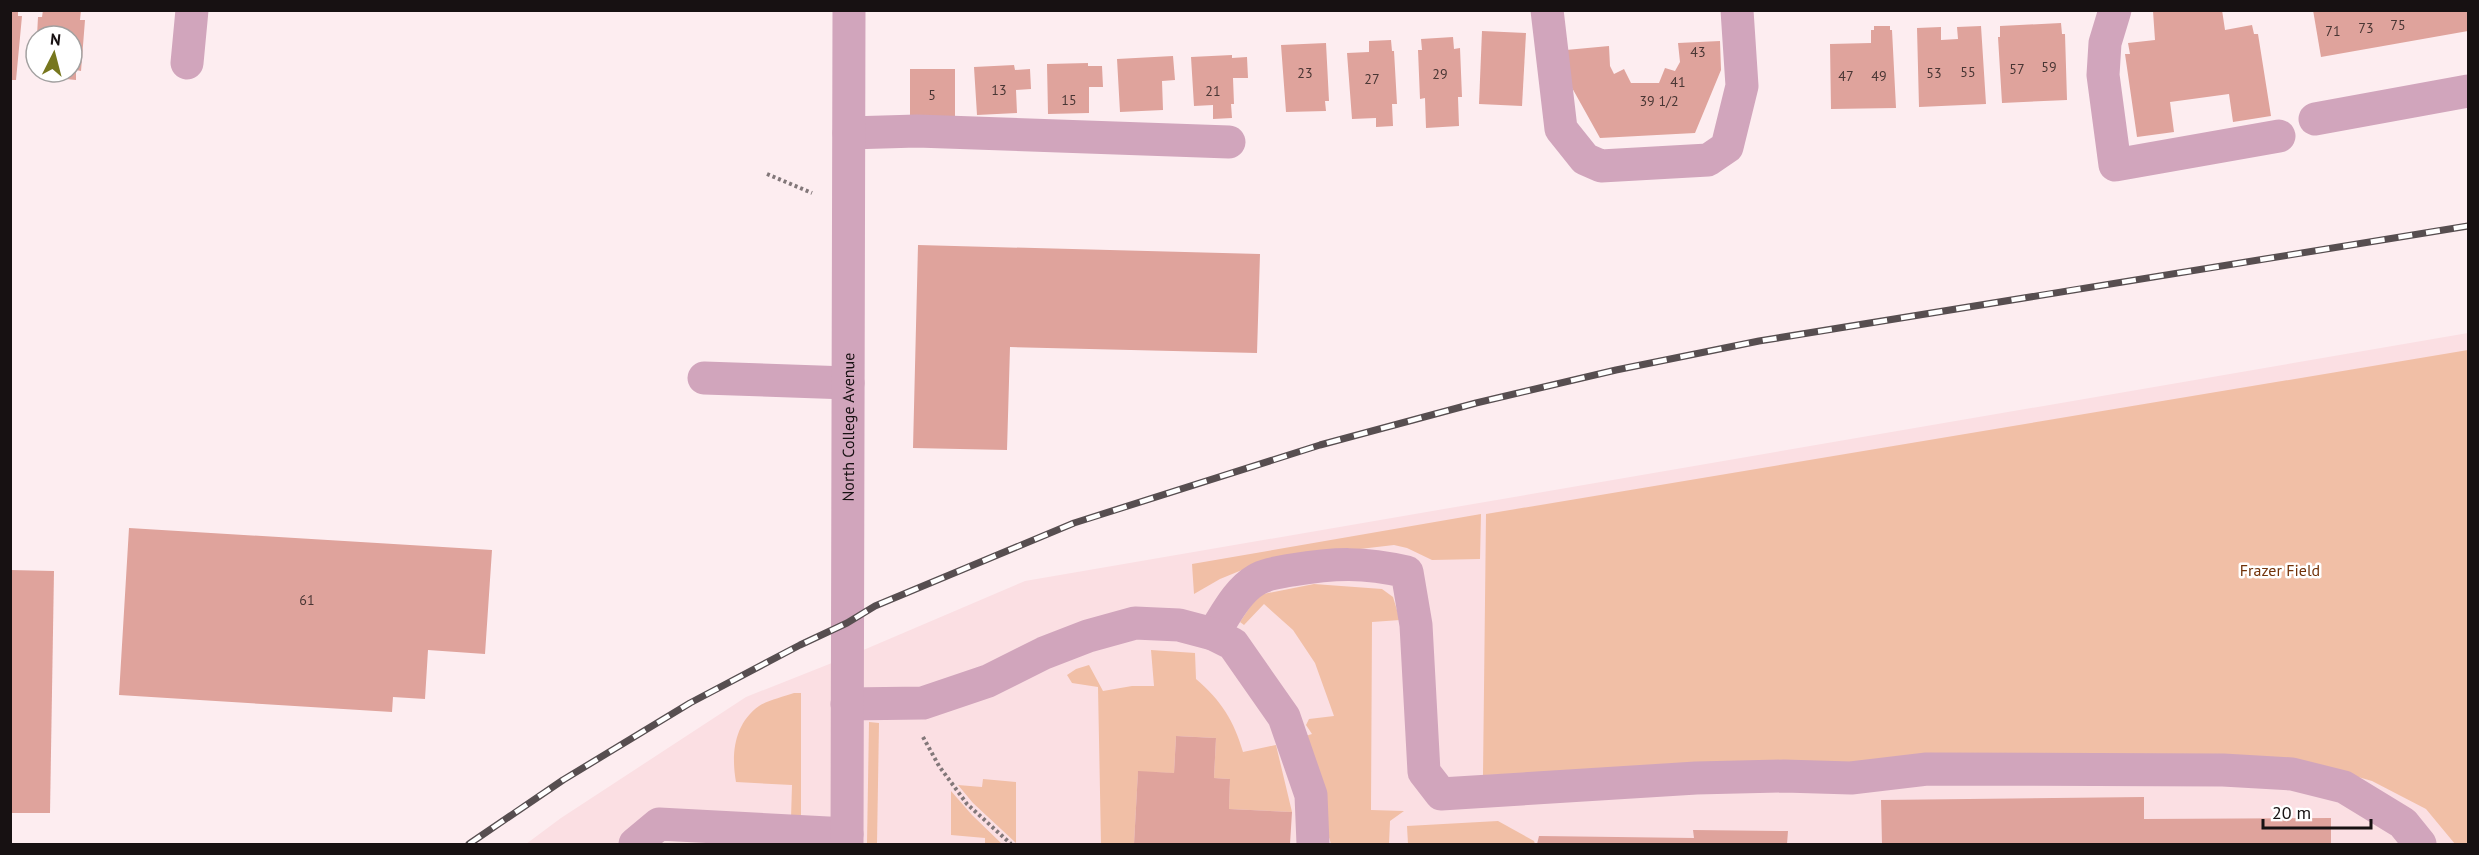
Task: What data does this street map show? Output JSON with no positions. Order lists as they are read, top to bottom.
{
  "streets": {
    "street": ["North College Avenue"]
  },
  "parks": ["Frazer Field"],
  "house_numbers": [
    "75",
    "73",
    "71",
    "43",
    "59",
    "57",
    "55",
    "23",
    "53",
    "29",
    "47",
    "49",
    "27",
    "41",
    "13",
    "21",
    "5",
    "15",
    "39 1/2",
    "61"
  ],
  "scale_bar": "20 m",
  "north": "top"
}
